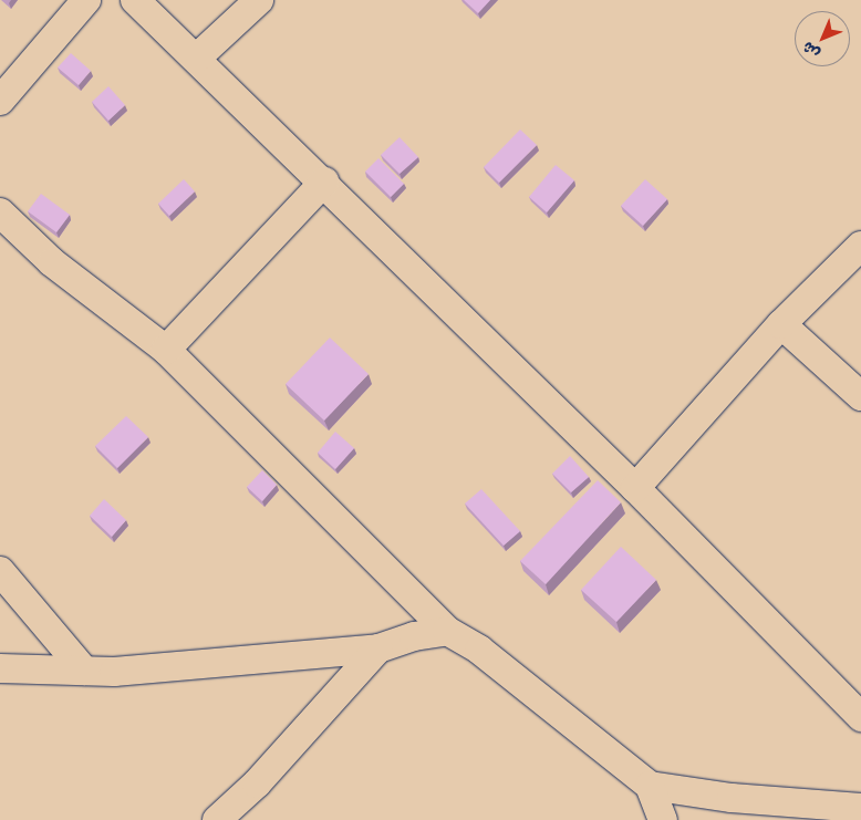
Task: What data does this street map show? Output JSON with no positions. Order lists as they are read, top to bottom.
{
  "north": "bottom left"
}
